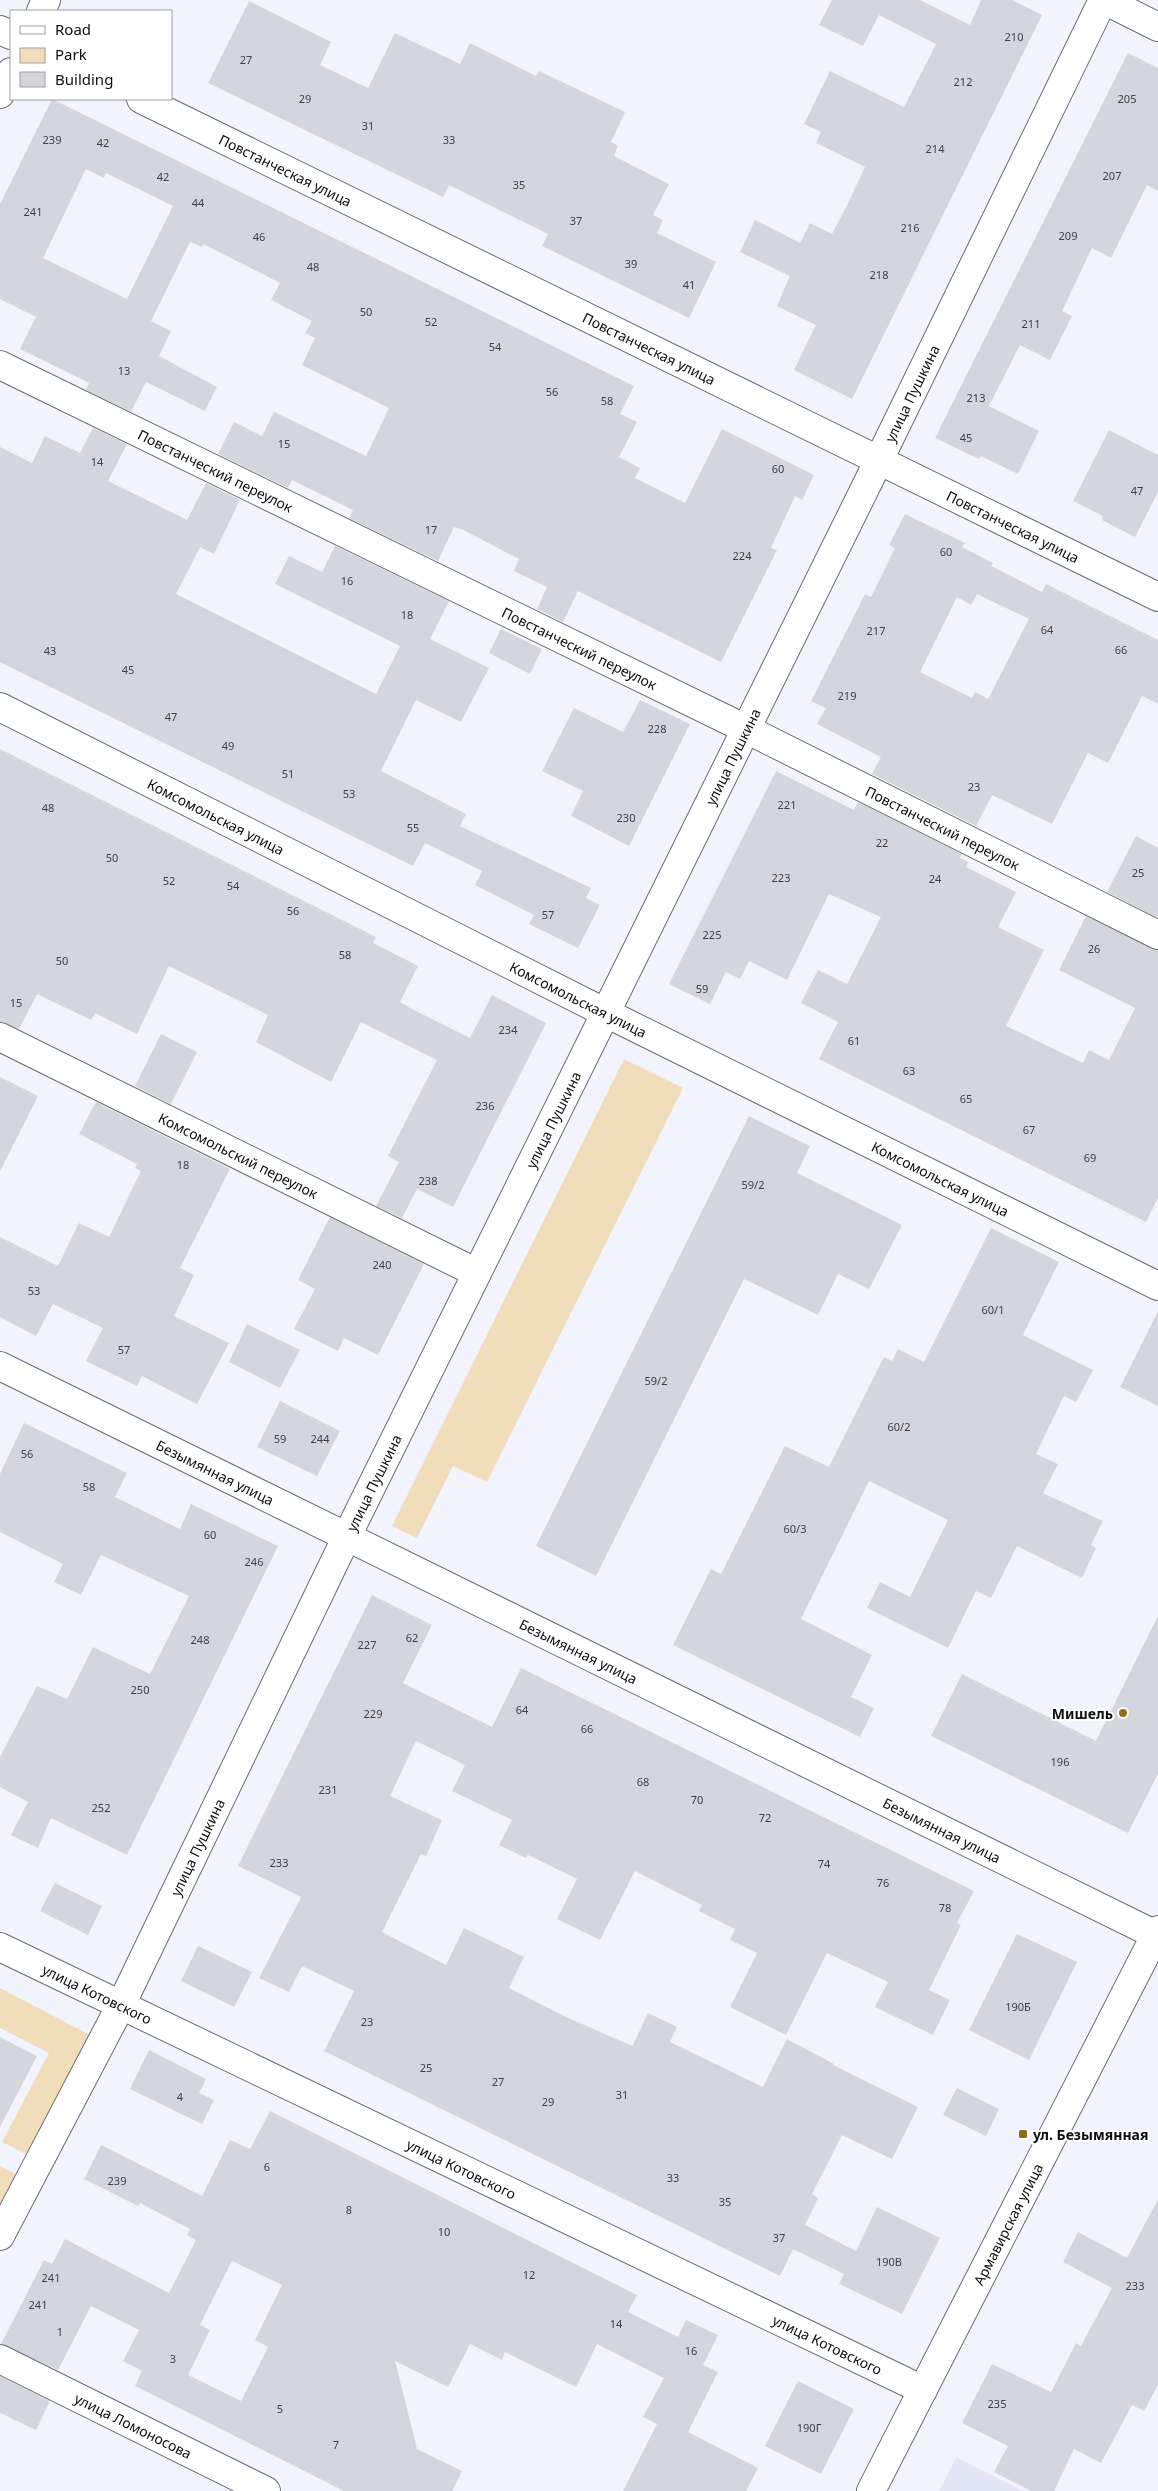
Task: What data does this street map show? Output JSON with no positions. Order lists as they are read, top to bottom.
{
  "streets": {
    "street": [
      "Повстанческая улица",
      "улица Пушкина",
      "Повстанческий переулок",
      "Комсомольская улица",
      "Комсомольский переулок",
      "Безымянная улица",
      "улица Котовского",
      "Армавирская улица",
      "улица Ломоносова"
    ]
  },
  "crossings": [
    ["Повстанческая улица", "улица Пушкина"],
    ["улица Пушкина", "Повстанческий переулок"],
    ["улица Пушкина", "Комсомольская улица"],
    ["улица Пушкина", "Комсомольский переулок"],
    ["улица Пушкина", "Безымянная улица"],
    ["улица Пушкина", "улица Котовского"],
    ["Безымянная улица", "Армавирская улица"],
    ["улица Котовского", "Армавирская улица"]
  ],
  "places": {
    "other": ["Мишель"],
    "transit": ["ул. Безымянная"]
  },
  "house_numbers": [
    "210",
    "27",
    "212",
    "29",
    "205",
    "31",
    "239",
    "33",
    "42",
    "214",
    "207",
    "42",
    "35",
    "44",
    "241",
    "37",
    "216",
    "209",
    "46",
    "39",
    "48",
    "218",
    "41",
    "50",
    "52",
    "211",
    "54",
    "13",
    "56",
    "213",
    "58",
    "45",
    "15",
    "14",
    "60",
    "47",
    "17",
    "60",
    "224",
    "16",
    "18",
    "64",
    "217",
    "66",
    "43",
    "45",
    "219",
    "47",
    "228",
    "49",
    "51",
    "23",
    "53",
    "221",
    "48",
    "230",
    "55",
    "22",
    "50",
    "25",
    "223",
    "24",
    "52",
    "54",
    "56",
    "57",
    "225",
    "26",
    "58",
    "50",
    "59",
    "15",
    "234",
    "61",
    "63",
    "65",
    "236",
    "67",
    "69",
    "18",
    "238",
    "59/2",
    "240",
    "53",
    "60/1",
    "57",
    "59/2",
    "60/2",
    "59",
    "244",
    "56",
    "58",
    "60/3",
    "60",
    "246",
    "62",
    "248",
    "227",
    "250",
    "64",
    "229",
    "66",
    "196",
    "68",
    "231",
    "70",
    "252",
    "72",
    "233",
    "74",
    "76",
    "78",
    "190Б",
    "23",
    "25",
    "27",
    "31",
    "4",
    "29",
    "6",
    "33",
    "239",
    "35",
    "8",
    "10",
    "37",
    "190В",
    "12",
    "241",
    "233",
    "241",
    "14",
    "1",
    "16",
    "3",
    "235",
    "5",
    "190Г",
    "7"
  ],
  "legend": ["Road", "Park", "Building"]
}
